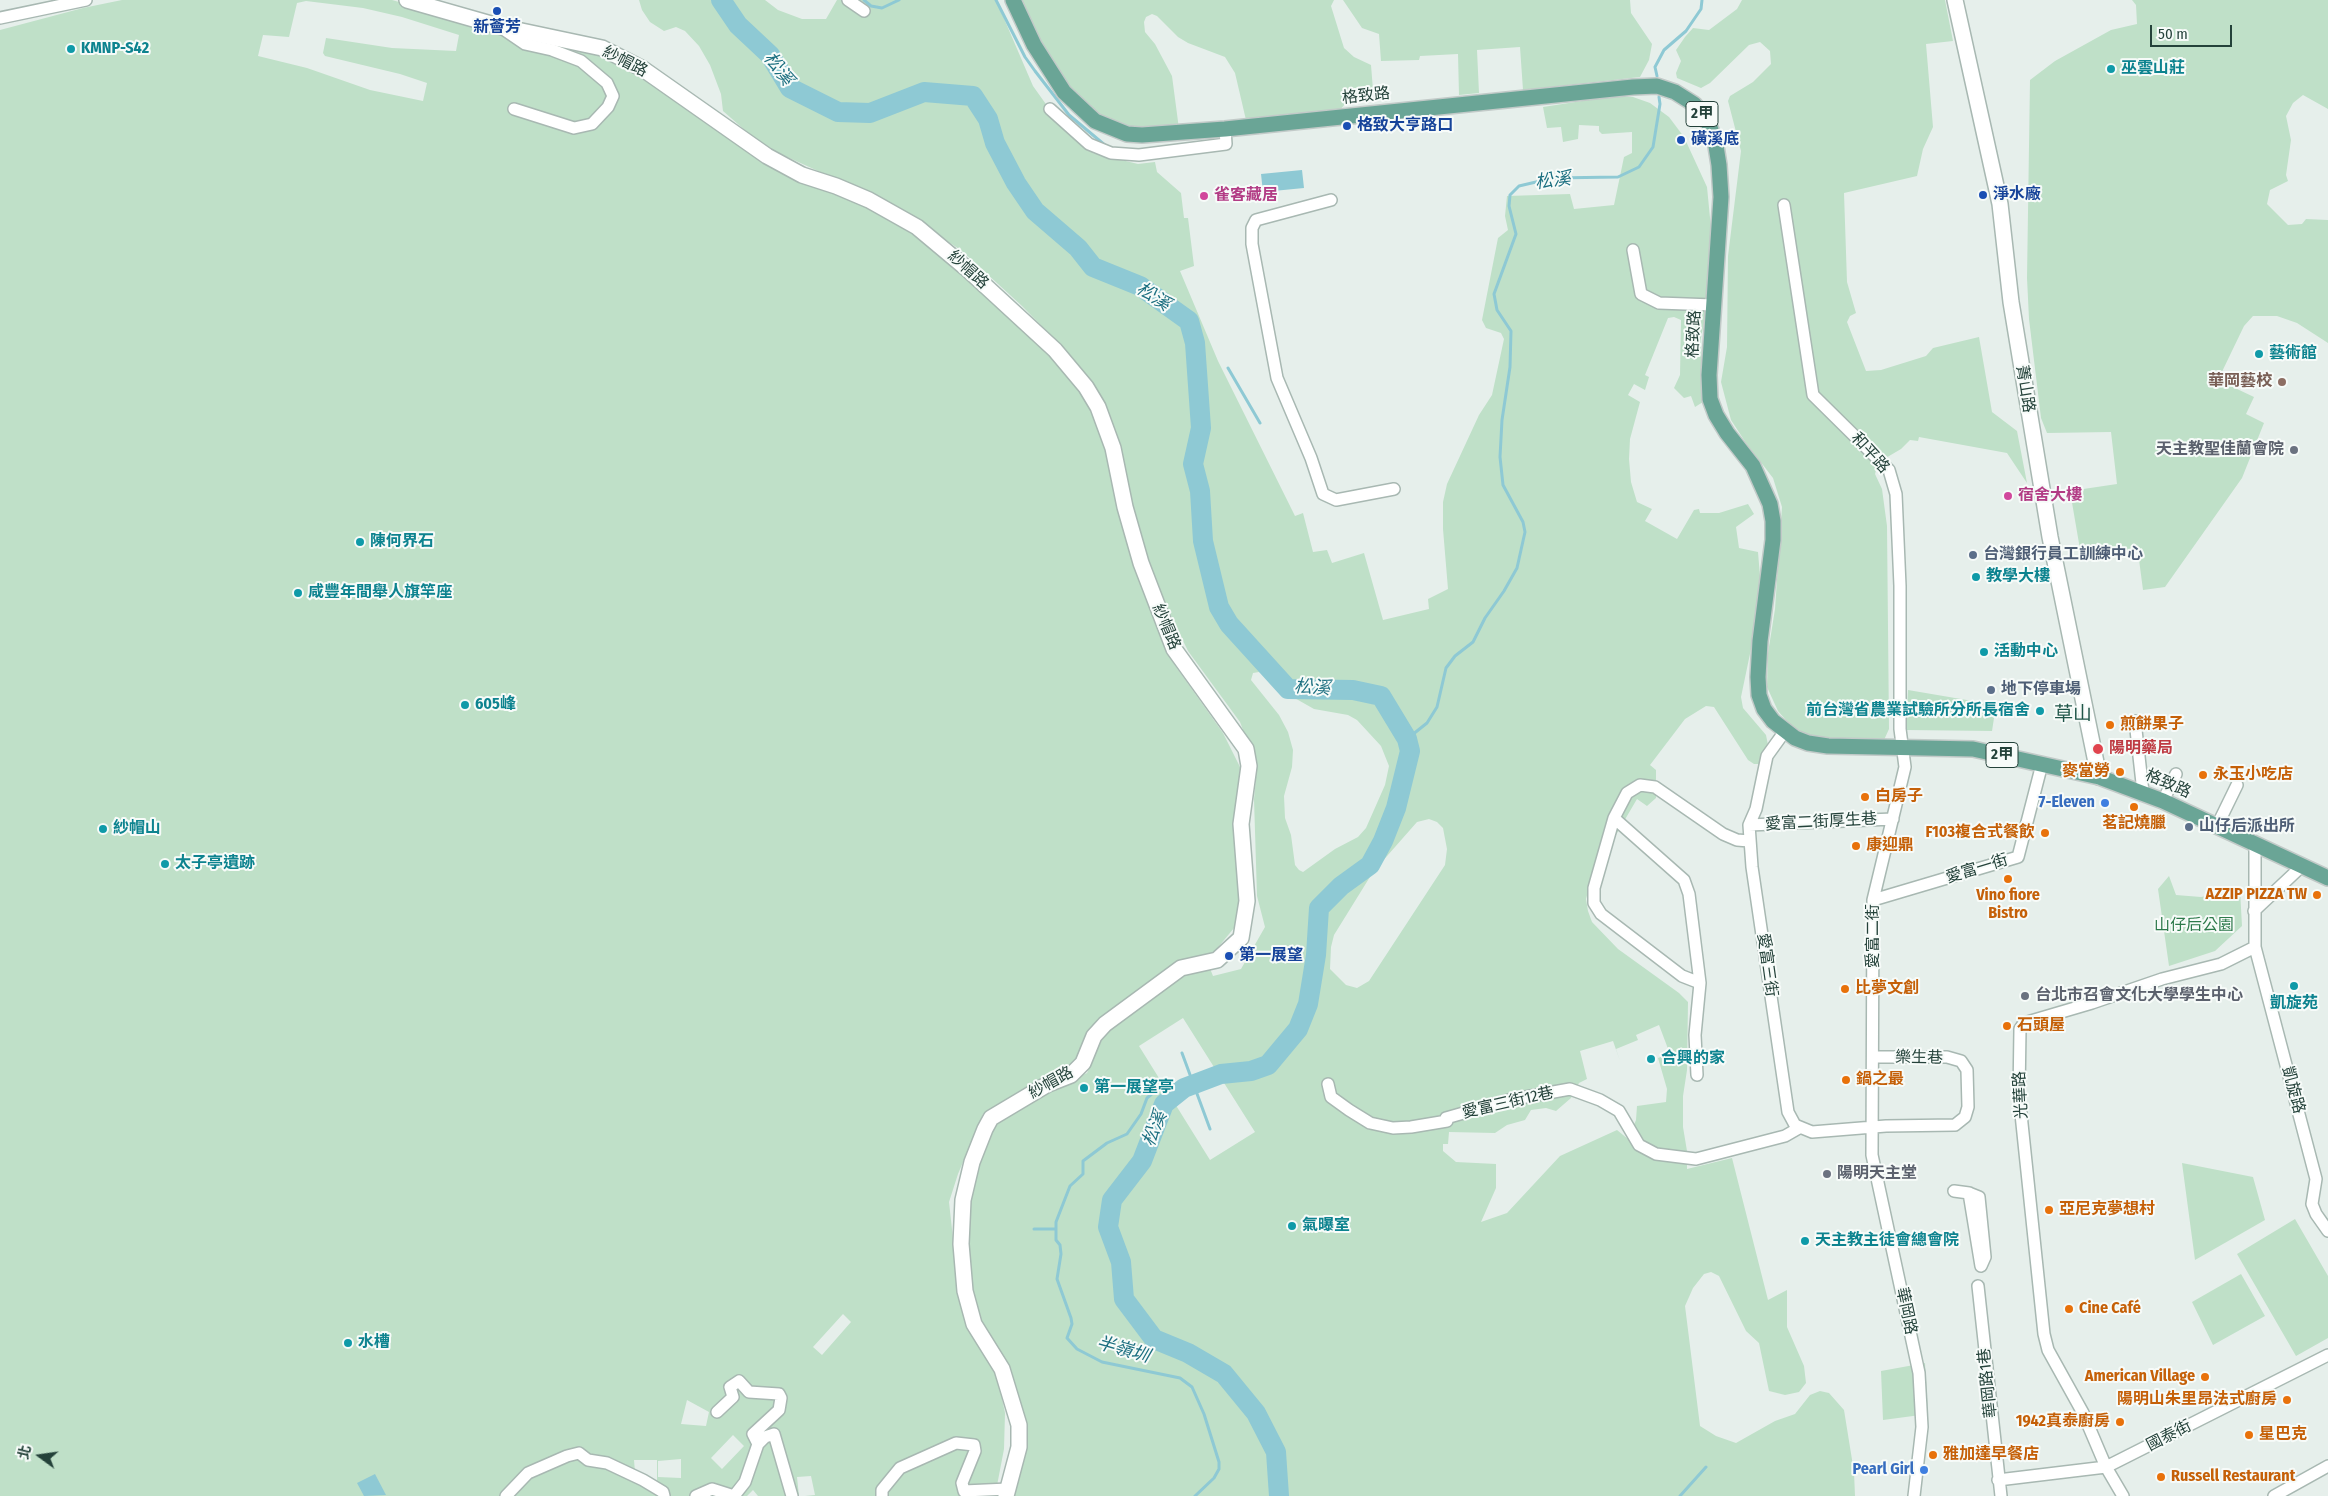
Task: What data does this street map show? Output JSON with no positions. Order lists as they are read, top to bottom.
{
  "streets": {
    "main road": ["格致路", "2甲"],
    "street": [
      "紗帽路",
      "菁山路",
      "和平路",
      "愛富二街厚生巷",
      "愛富一街",
      "愛富二街",
      "愛富三街",
      "樂生巷",
      "凱旋路",
      "光華路",
      "愛富三街12巷",
      "華岡路",
      "華岡路1巷",
      "國泰街"
    ]
  },
  "crossings": [
    ["格致路", "菁山路"],
    ["格致路", "和平路"],
    ["格致路", "愛富一街"],
    ["格致路", "愛富二街"],
    ["格致路", "愛富三街"],
    ["和平路", "愛富二街"],
    ["愛富二街厚生巷", "愛富二街"],
    ["愛富二街厚生巷", "愛富三街"],
    ["愛富一街", "愛富二街"],
    ["愛富二街", "樂生巷"],
    ["愛富二街", "華岡路"],
    ["愛富三街", "愛富三街12巷"],
    ["樂生巷", "華岡路"],
    ["凱旋路", "光華路"],
    ["光華路", "國泰街"],
    ["華岡路1巷", "國泰街"]
  ],
  "districts": ["草山"],
  "water": ["松溪", "半嶺圳"],
  "parks": ["山仔后公園"],
  "places": [
    "新薈芳",
    "KMNP-S42",
    "巫雲山莊",
    "格致大亨路口",
    "磺溪底",
    "淨水廠",
    "雀客藏居",
    "藝術館",
    "華岡藝校",
    "天主教聖佳蘭會院",
    "宿舍大樓",
    "陳何界石",
    "台灣銀行員工訓練中心",
    "教學大樓",
    "咸豐年間舉人旗竿座",
    "活動中心",
    "地下停車場",
    "605峰",
    "前台灣省農業試驗所分所長宿舍",
    "煎餅果子",
    "陽明藥局",
    "麥當勞",
    "永玉小吃店",
    "白房子",
    "7-Eleven",
    "茗記燒臘",
    "山仔后派出所",
    "紗帽山",
    "F103複合式餐飲",
    "康迎鼎",
    "太子亭遺跡",
    "Vino fiore Bistro",
    "AZZIP PIZZA TW",
    "第一展望",
    "凱旋苑",
    "比夢文創",
    "台北市召會文化大學學生中心",
    "石頭屋",
    "合興的家",
    "鍋之最",
    "第一展望亭",
    "陽明天主堂",
    "亞尼克夢想村",
    "氣曝室",
    "天主教主徒會總會院",
    "Cine Café",
    "水槽",
    "American Village",
    "陽明山朱里昂法式廚房",
    "1942真泰廚房",
    "星巴克",
    "雅加達早餐店",
    "Pearl Girl",
    "Russell Restaurant"
  ],
  "scale_bar": "50 m",
  "north": "left"
}
